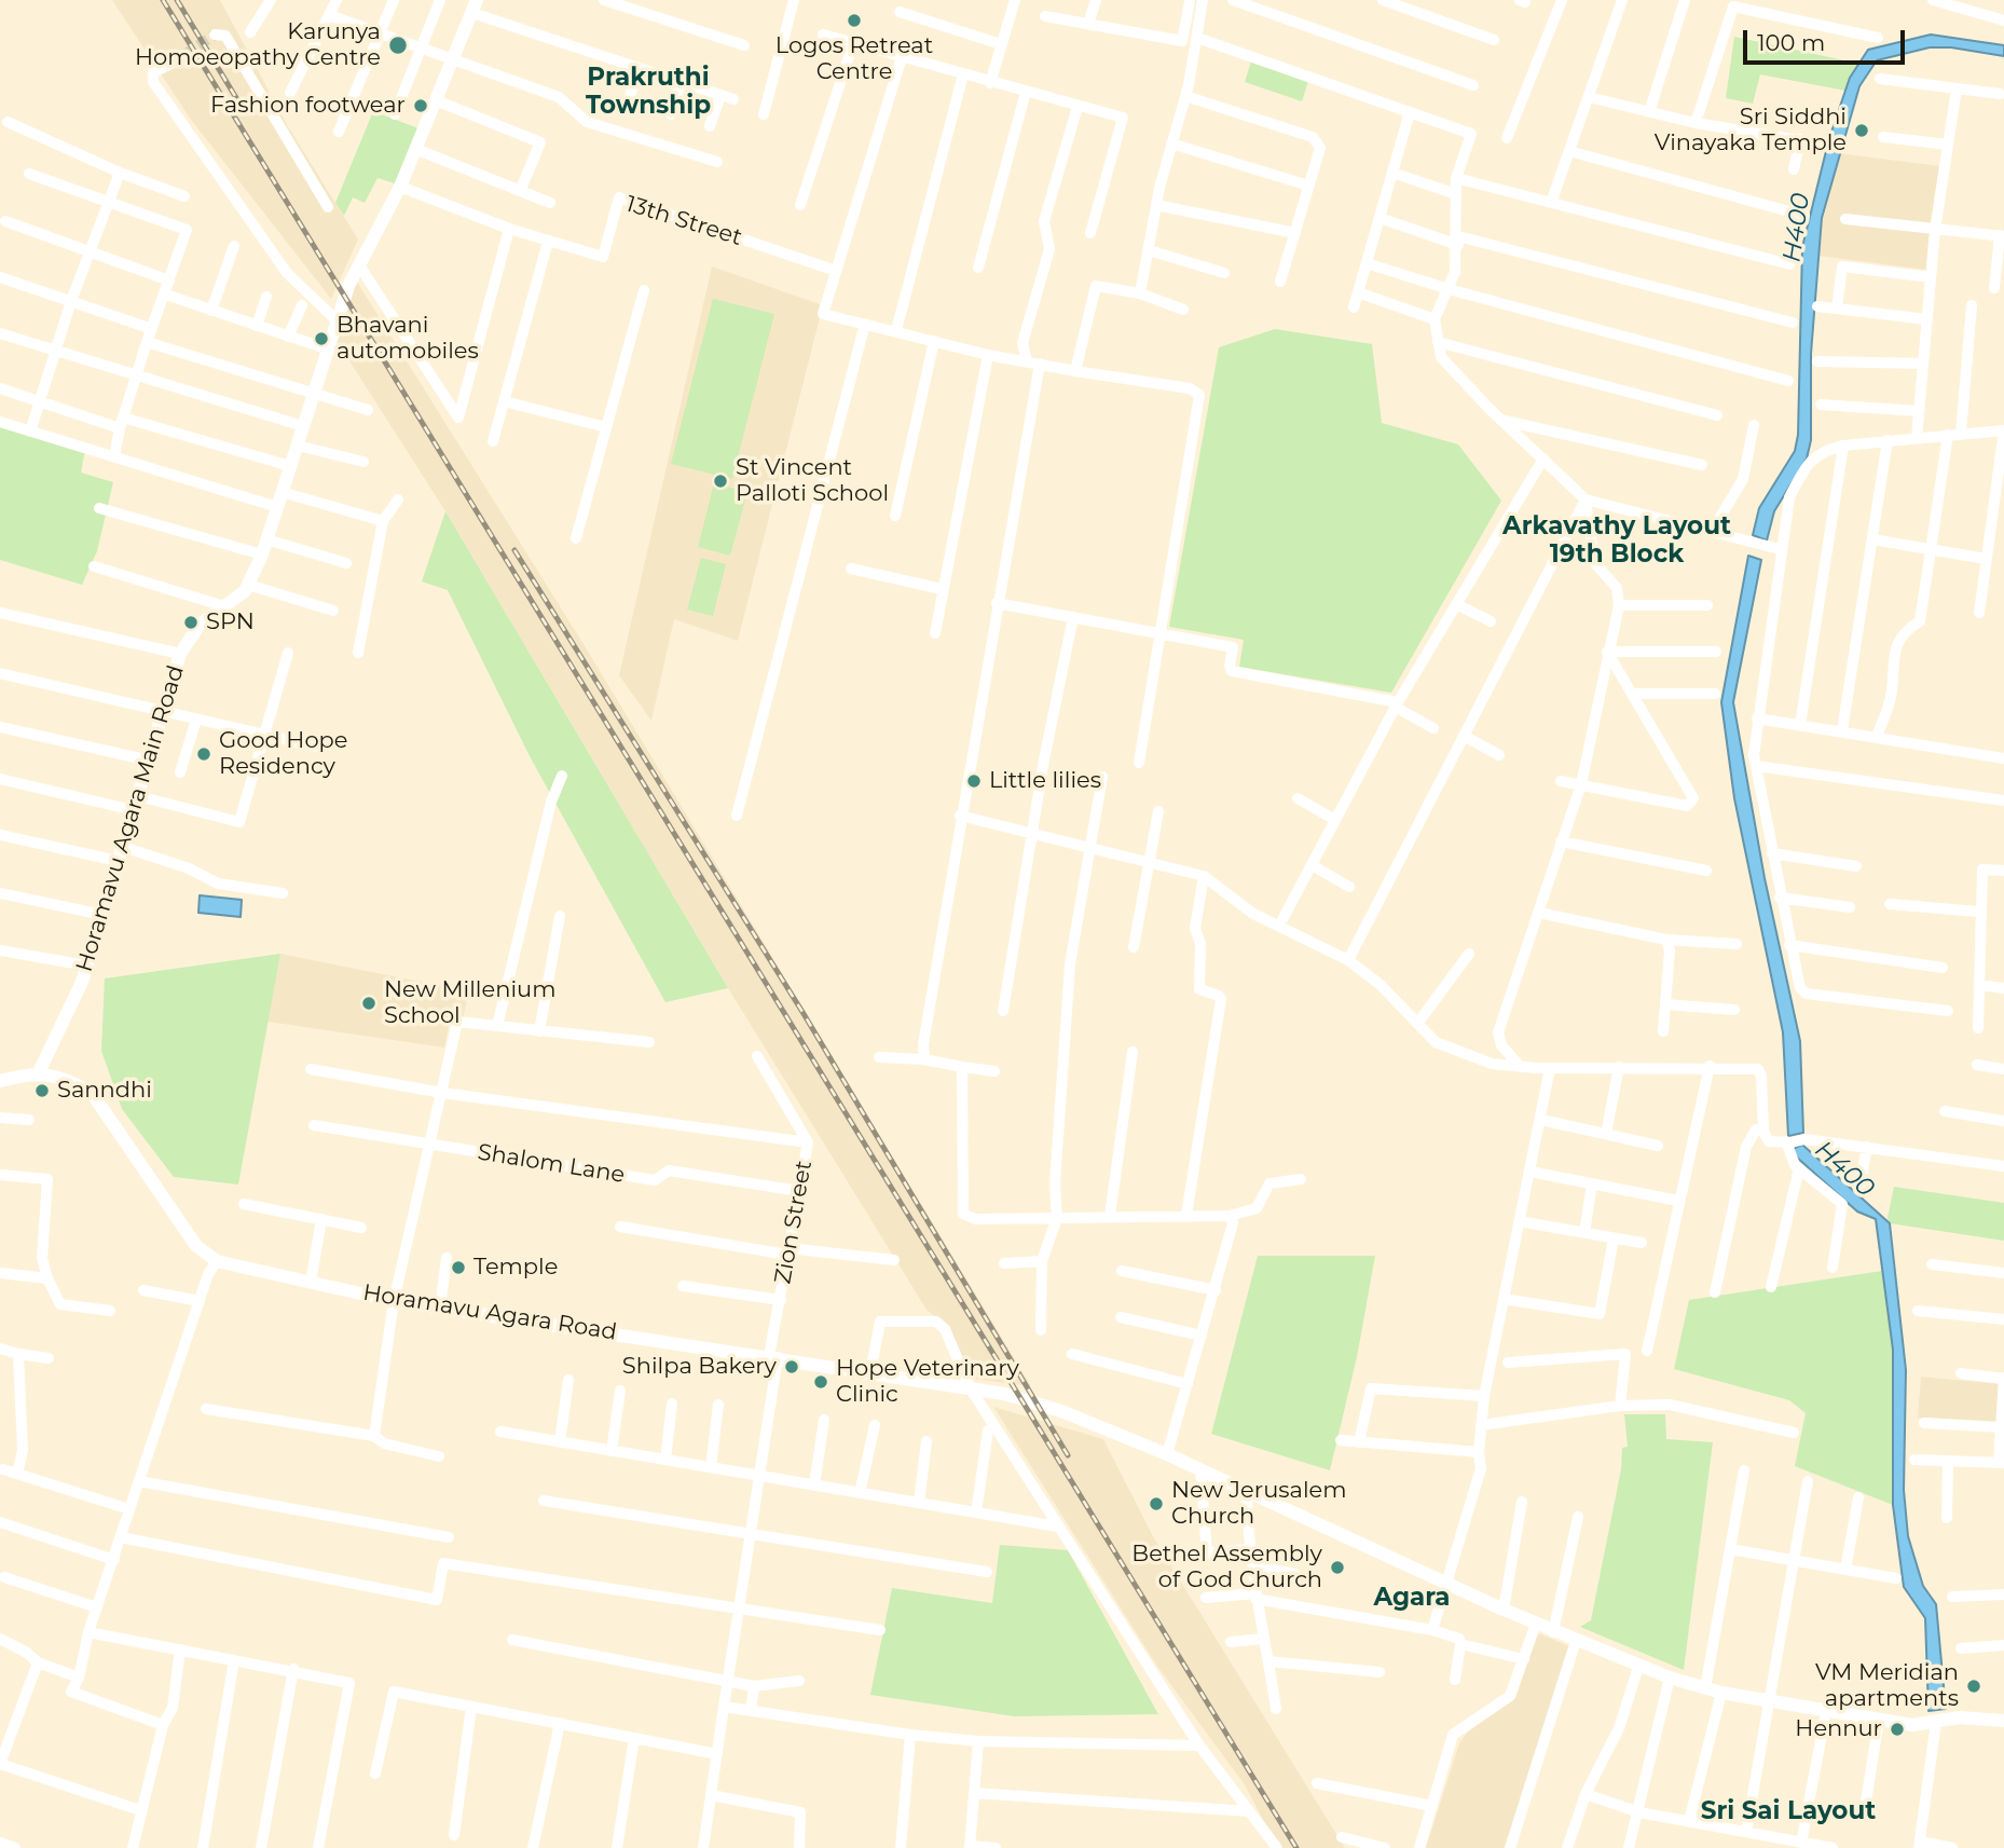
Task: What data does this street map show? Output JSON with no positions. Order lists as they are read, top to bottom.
{
  "streets": {
    "street": [
      "13th Street",
      "Horamavu Agara Main Road",
      "Shalom Lane",
      "Zion Street",
      "Horamavu Agara Road"
    ]
  },
  "crossings": [
    ["13th Street", "Horamavu Agara Main Road"],
    ["Horamavu Agara Main Road", "Horamavu Agara Road"],
    ["Shalom Lane", "Zion Street"],
    ["Zion Street", "Horamavu Agara Road"]
  ],
  "districts": [
    "Prakruthi Township",
    "Arkavathy Layout 19th Block",
    "Agara",
    "Sri Sai Layout"
  ],
  "water": ["H400"],
  "places": [
    "Logos Retreat Centre",
    "Karunya Homoeopathy Centre",
    "Fashion footwear",
    "Sri Siddhi Vinayaka Temple",
    "Bhavani automobiles",
    "St Vincent Palloti School",
    "SPN",
    "Good Hope Residency",
    "Little lilies",
    "New Millenium School",
    "Sanndhi",
    "Temple",
    "Shilpa Bakery",
    "Hope Veterinary Clinic",
    "New Jerusalem Church",
    "Bethel Assembly of God Church",
    "VM Meridian apartments",
    "Hennur"
  ],
  "scale_bar": "100 m"
}
